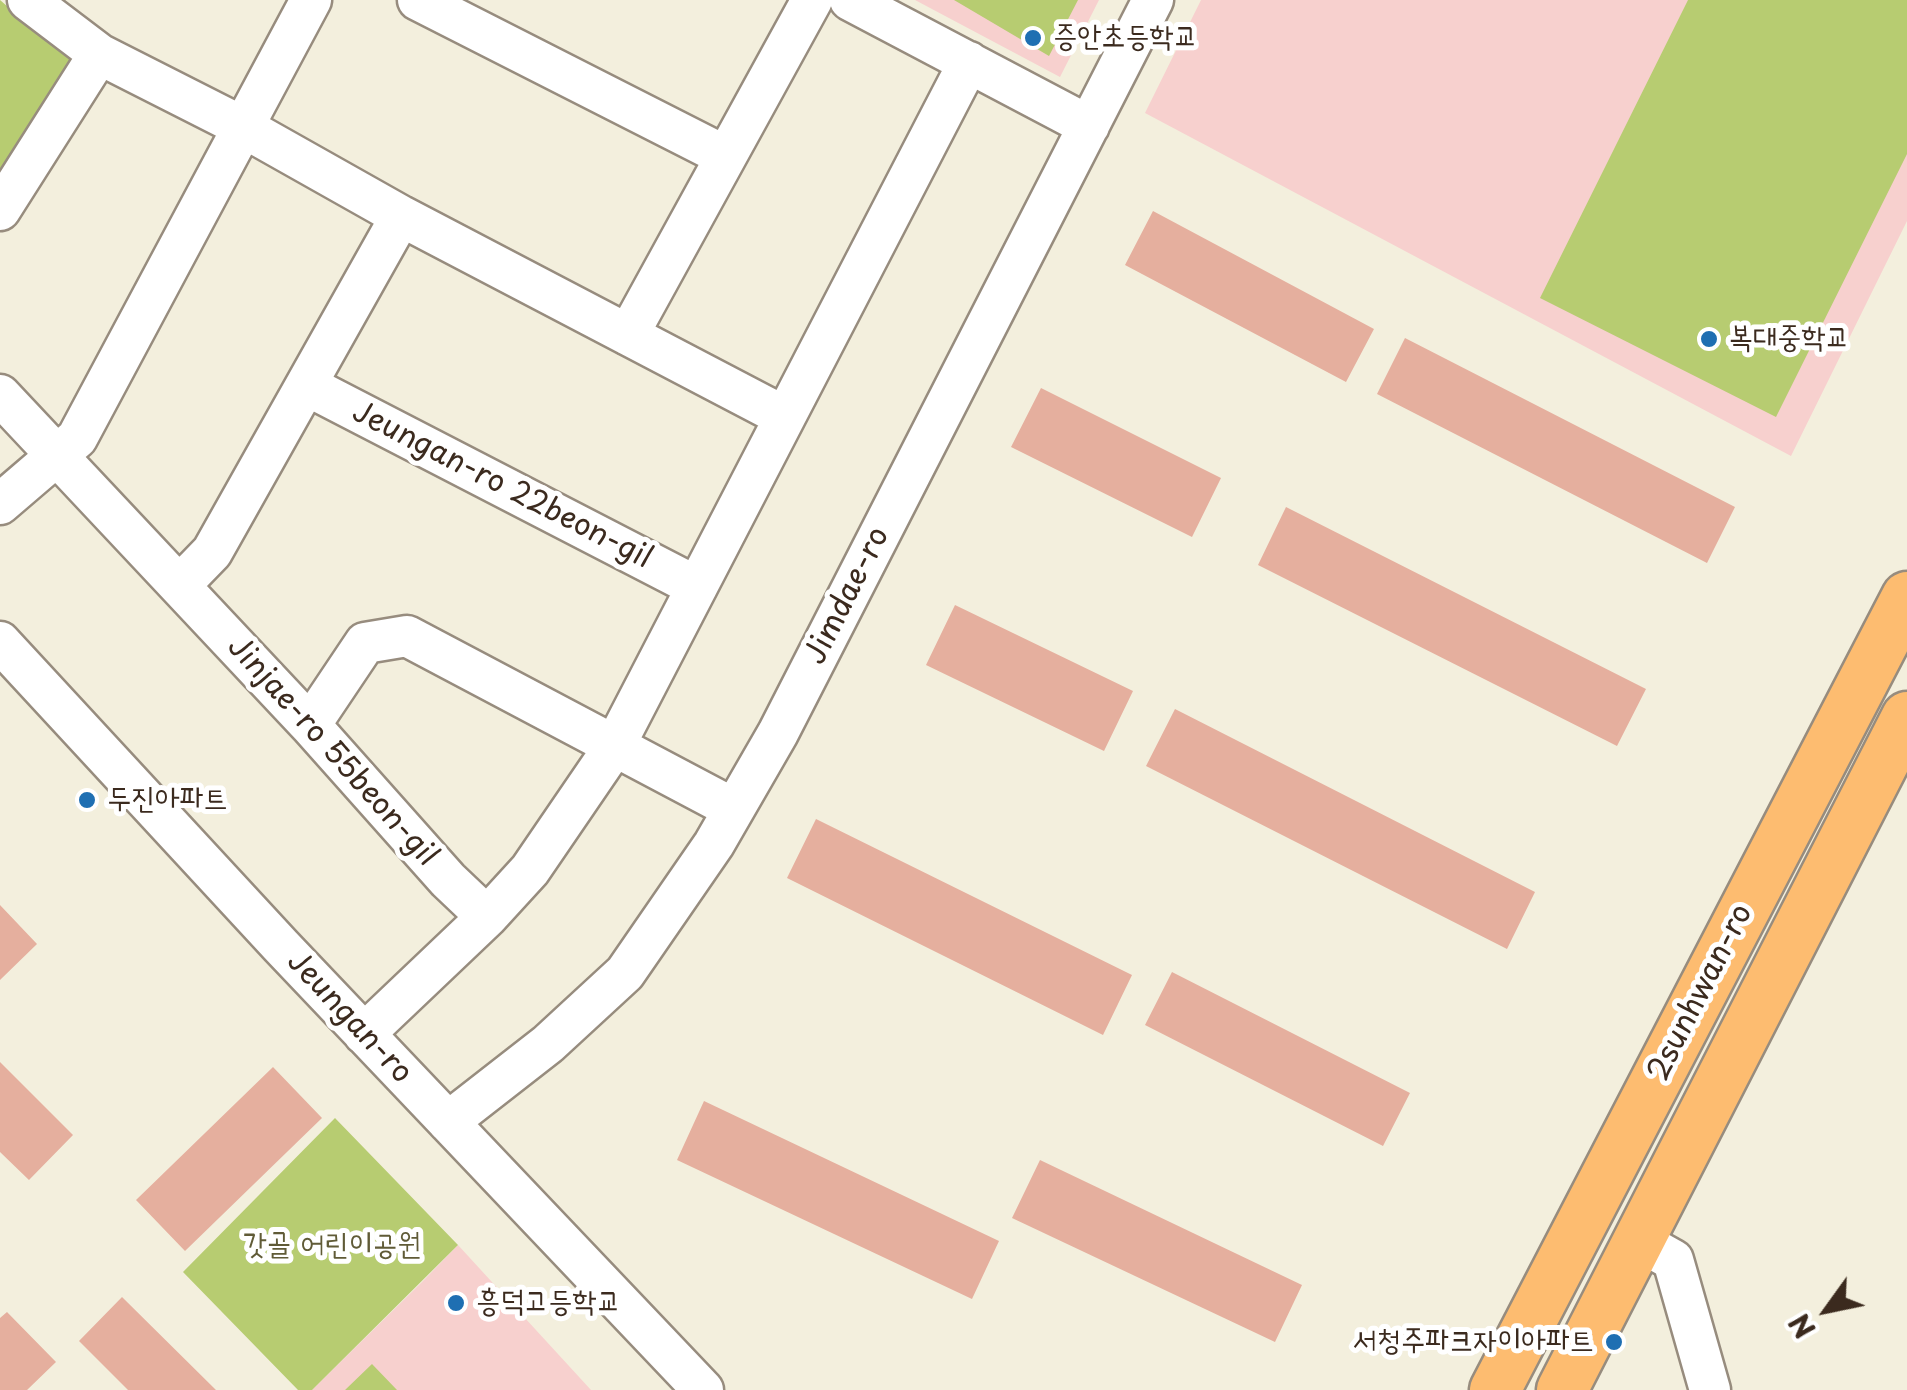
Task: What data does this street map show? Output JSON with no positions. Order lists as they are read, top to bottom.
{
  "streets": {
    "main road": ["2sunhwan-ro"],
    "street": [
      "Jeungan-ro 22beon-gil",
      "Jimdae-ro",
      "Jinjae-ro 55beon-gil",
      "Jeungan-ro"
    ]
  },
  "crossings": [
    ["Jimdae-ro", "Jeungan-ro"]
  ],
  "parks": ["갓골 어린이공원"],
  "places": [
    "증안초등학교",
    "복대중학교",
    "두진아파트",
    "흥덕고등학교",
    "서청주파크자이아파트"
  ],
  "north": "bottom left"
}
